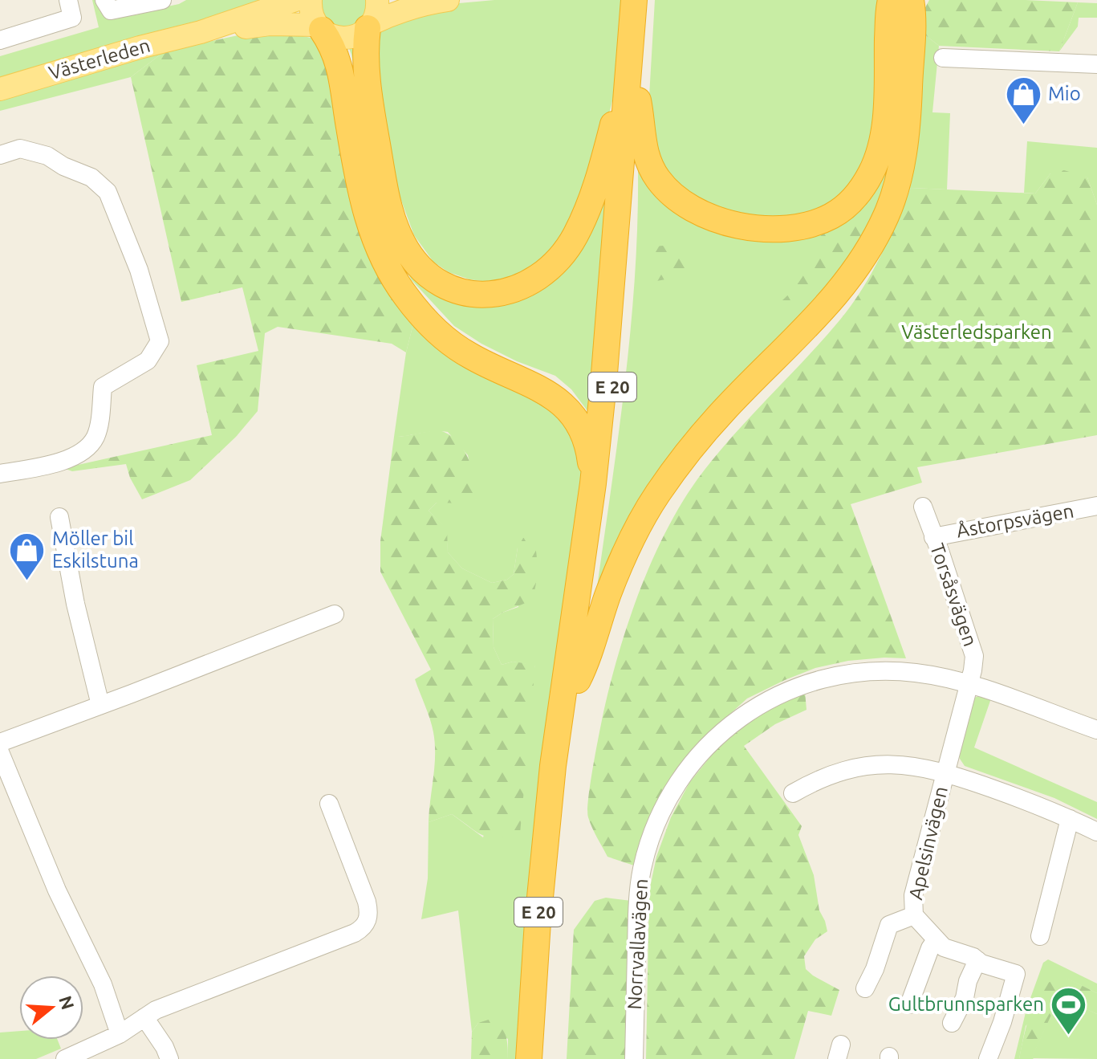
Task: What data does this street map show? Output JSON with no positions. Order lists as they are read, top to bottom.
{
  "streets": {
    "highway": ["E 20"],
    "main road": ["Västerleden"],
    "street": [
      "Åstorpsvägen",
      "Torsåsvägen",
      "Apelsinvägen",
      "Norrvallavägen"
    ]
  },
  "crossings": [
    ["Västerleden", "E 20"],
    ["Åstorpsvägen", "Torsåsvägen"],
    ["Torsåsvägen", "Apelsinvägen"],
    ["Torsåsvägen", "Norrvallavägen"],
    ["Apelsinvägen", "Norrvallavägen"]
  ],
  "parks": ["Västerledsparken"],
  "places": {
    "shop": ["Mio", "Möller bil Eskilstuna"],
    "sports": ["Gultbrunnsparken"]
  },
  "north": "right"
}
